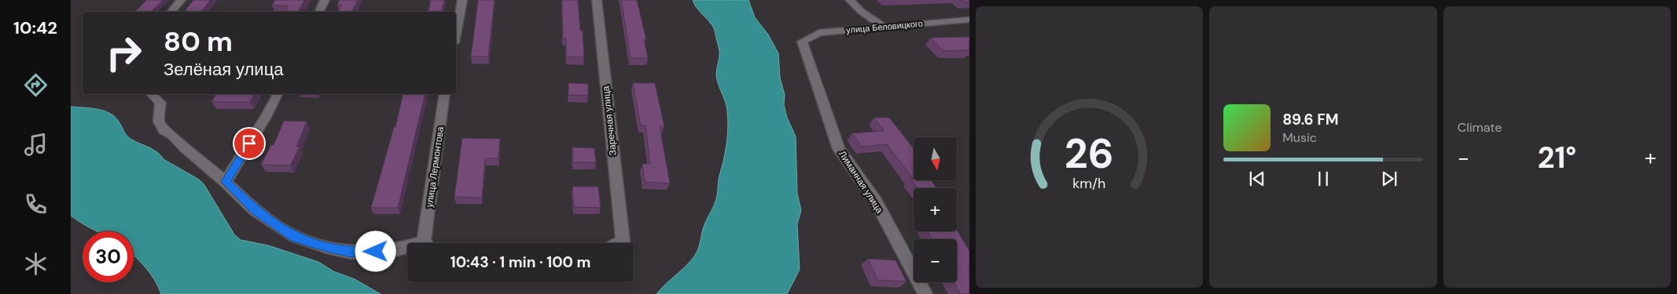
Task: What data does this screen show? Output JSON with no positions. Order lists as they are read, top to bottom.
{
  "streets": {
    "street": [
      "улица Беловицкого",
      "Заречная улица",
      "улица Лермонтова",
      "Лиманная улица"
    ]
  },
  "crossings": [
    ["улица Беловицкого", "Лиманная улица"]
  ],
  "north": "bottom",
  "page": {
    "tabs": "10:42",
    "tile": "Climate",
    "turn": ["80 m", "Зелёная улица"],
    "song": ["89.6 FM", "Music"],
    "map_buttons": ["+", "−"],
    "heat": ["−", "21°", "+"],
    "limit": "30",
    "trip": "10:43 · 1 min · 100 m",
    "gauge": ["26", "km/h"]
  }
}
